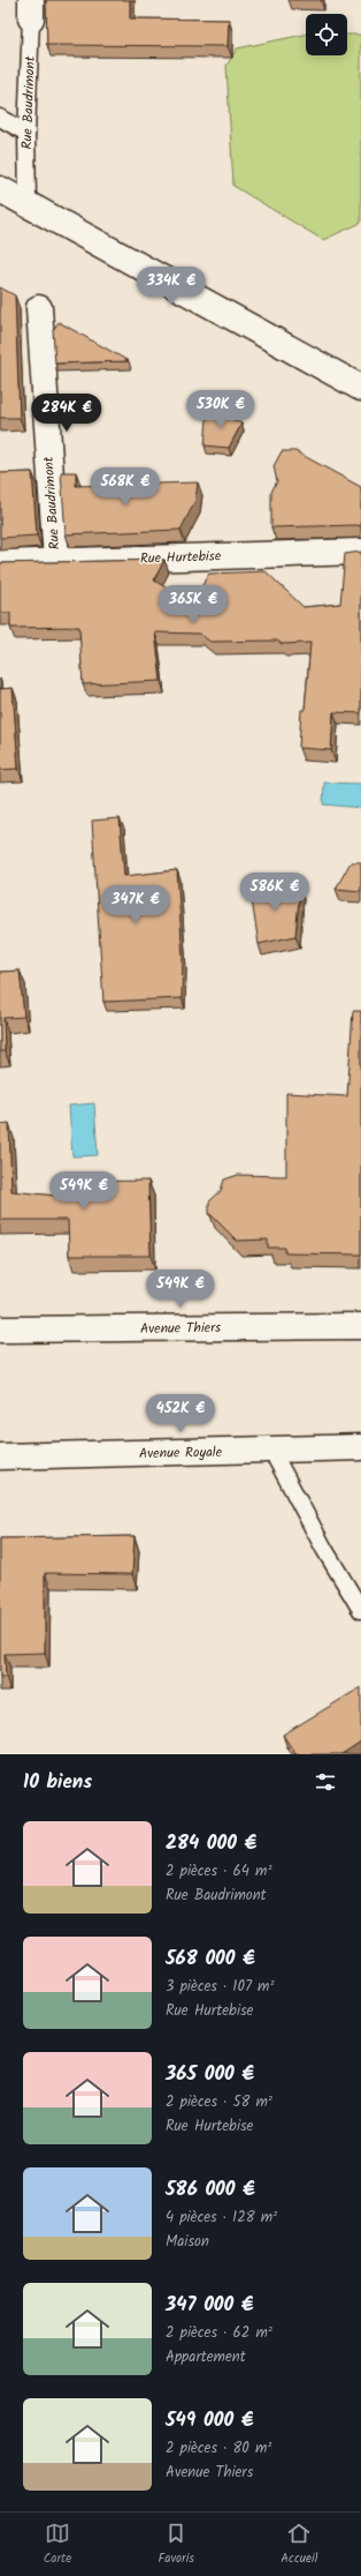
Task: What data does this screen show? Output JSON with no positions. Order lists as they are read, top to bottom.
{
  "streets": {
    "street": [
      "Rue Baudrimont",
      "Rue Hurtebise",
      "Avenue Thiers",
      "Avenue Royale"
    ]
  },
  "crossings": [
    ["Rue Baudrimont", "Rue Hurtebise"]
  ],
  "page": {
    "price": [
      "334K €",
      "530K €",
      "284K €",
      "568K €",
      "365K €",
      "586K €",
      "347K €",
      "549K €",
      "549K €",
      "452K €"
    ],
    "heading": "10 biens",
    "list": [
      {
        "name": "284 000 €",
        "note": "2 pièces · 64 m² · Rue Baudrimont"
      },
      {
        "name": "568 000 €",
        "note": "3 pièces · 107 m² · Rue Hurtebise"
      },
      {
        "name": "365 000 €",
        "note": "2 pièces · 58 m² · Rue Hurtebise"
      },
      {
        "name": "586 000 €",
        "note": "4 pièces · 128 m² · Maison"
      },
      {
        "name": "347 000 €",
        "note": "2 pièces · 62 m² · Appartement"
      },
      {
        "name": "549 000 €",
        "note": "2 pièces · 80 m² · Avenue Thiers"
      }
    ],
    "tabs": ["Carte", "Favoris", "Accueil"]
  }
}
